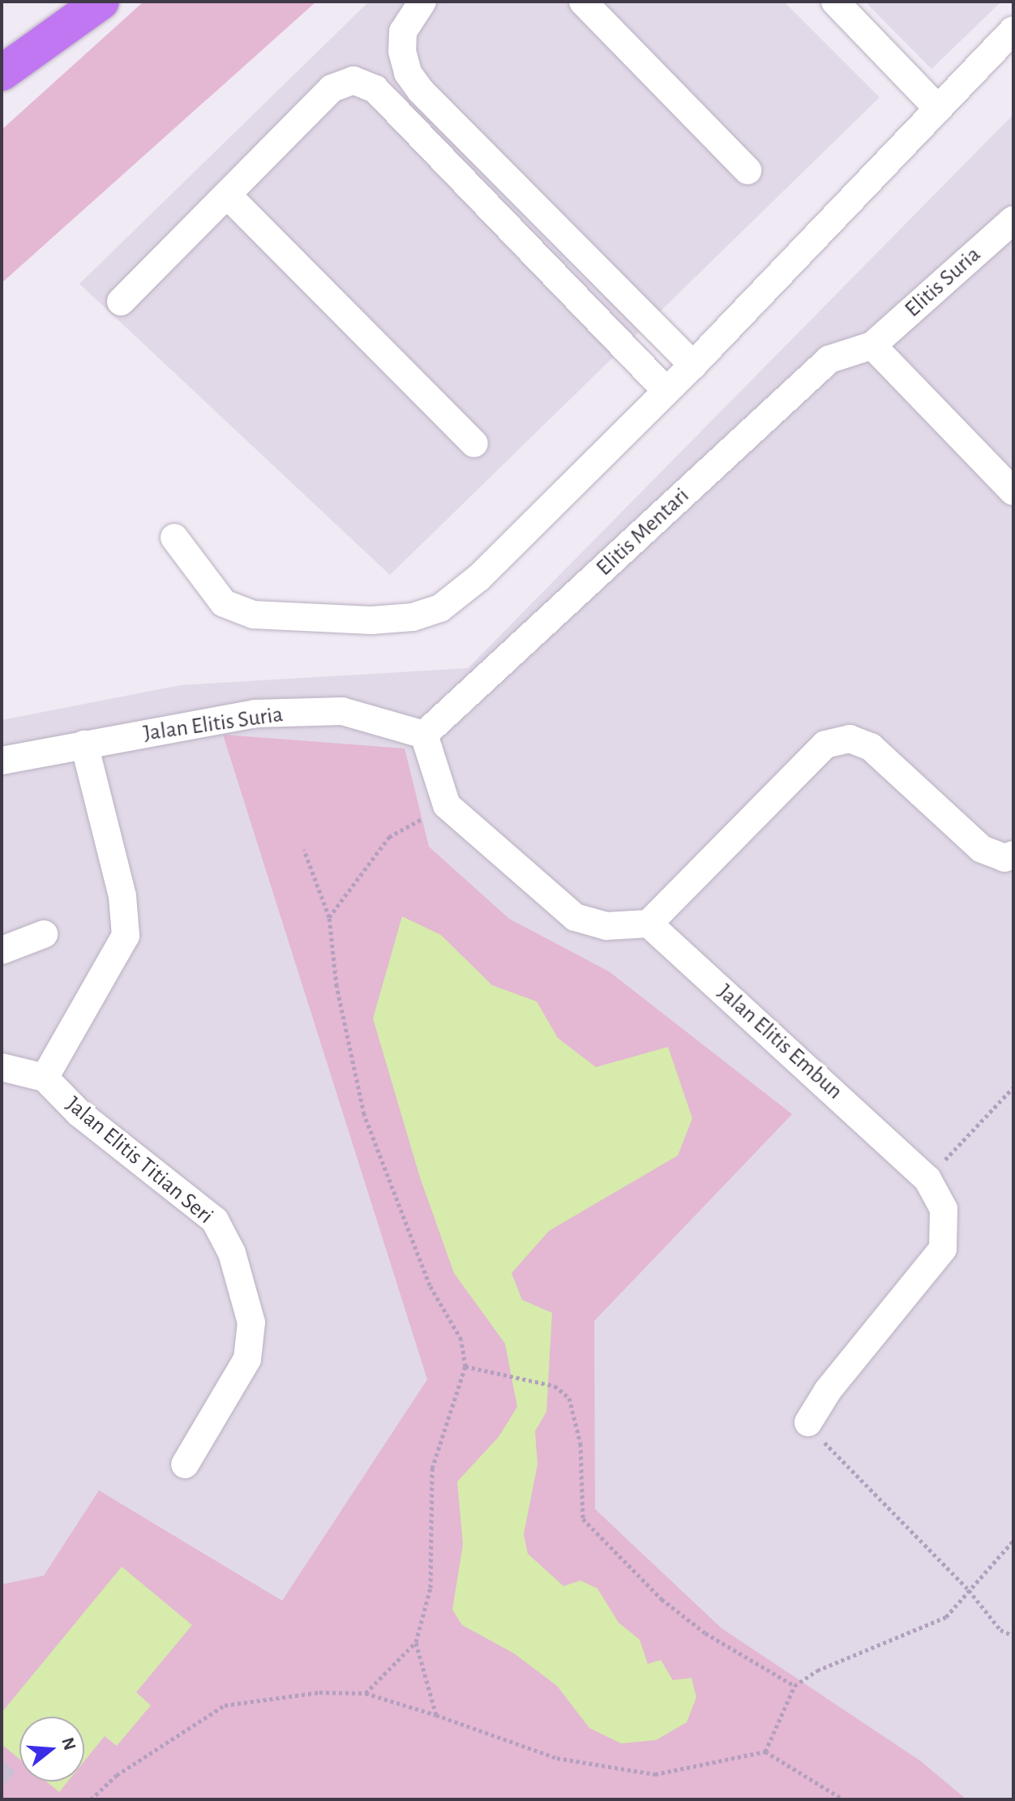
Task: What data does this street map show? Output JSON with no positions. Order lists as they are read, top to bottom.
{
  "streets": {
    "street": [
      "Elitis Suria",
      "Elitis Mentari",
      "Jalan Elitis Suria",
      "Jalan Elitis Embun",
      "Jalan Elitis Titian Seri"
    ]
  },
  "crossings": [
    ["Elitis Suria", "Elitis Mentari"],
    ["Elitis Mentari", "Jalan Elitis Suria"]
  ],
  "north": "right"
}
